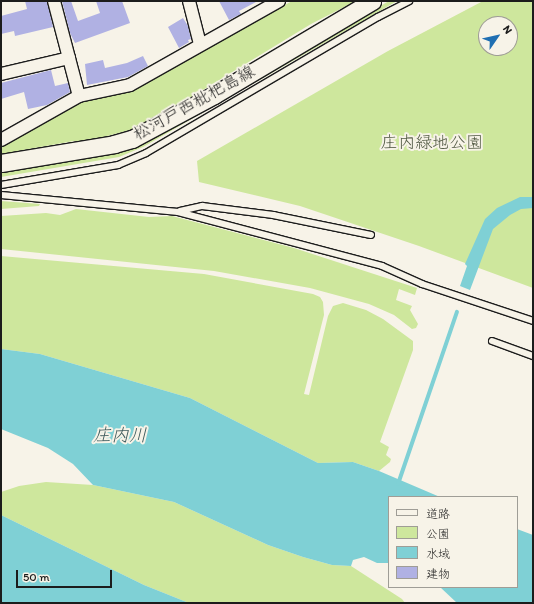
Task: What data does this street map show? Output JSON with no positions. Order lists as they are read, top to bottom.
{
  "streets": {
    "main road": ["松河戸西枇杷島線"]
  },
  "water": ["庄内川"],
  "parks": ["庄内緑地公園"],
  "legend": [
    "道路",
    "公園",
    "水域",
    "建物"
  ],
  "scale_bar": "50 m",
  "north": "top right"
}
